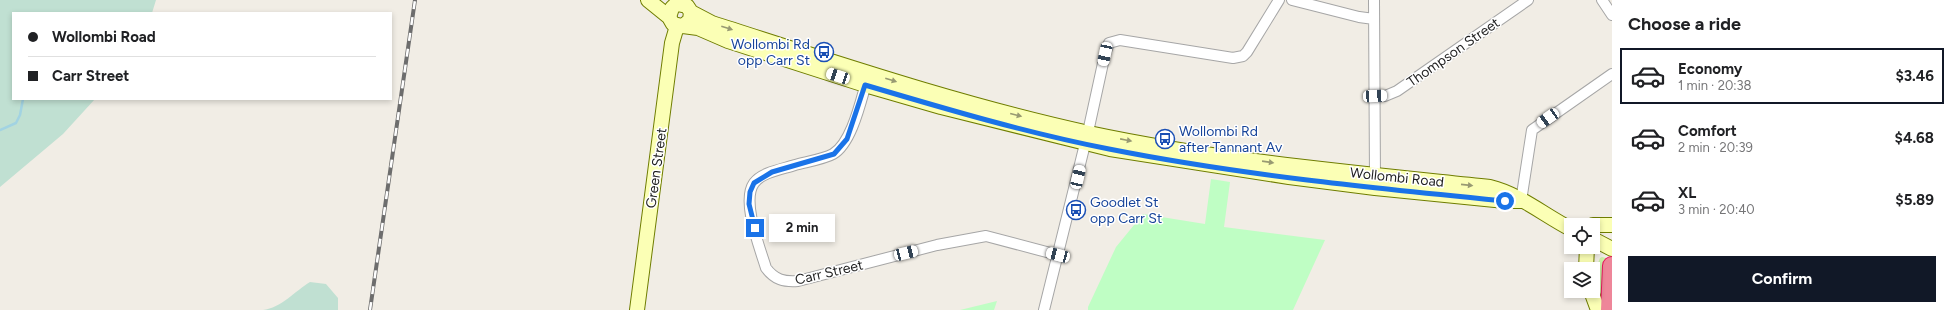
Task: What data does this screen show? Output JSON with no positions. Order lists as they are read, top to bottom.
{
  "streets": {
    "main road": ["Green Street", "Wollombi Road"],
    "street": ["Thompson Street", "Carr Street"]
  },
  "crossings": [
    ["Green Street", "Wollombi Road"],
    ["Wollombi Road", "Carr Street"]
  ],
  "places": {
    "bus stop": ["Wollombi Rd opp Carr St", "Wollombi Rd after Tannant Av", "Goodlet St opp Carr St"]
  },
  "page": {
    "heading": "Choose a ride",
    "banner": ["Wollombi Road", "Carr Street"],
    "list": [
      {
        "name": "Economy",
        "note": "1 min · 20:38",
        "value": "$3.46"
      },
      {
        "name": "Comfort",
        "note": "2 min · 20:39",
        "value": "$4.68"
      },
      {
        "name": "XL",
        "note": "3 min · 20:40",
        "value": "$5.89"
      }
    ],
    "bubble": "2 min",
    "buttons": "Confirm"
  }
}
